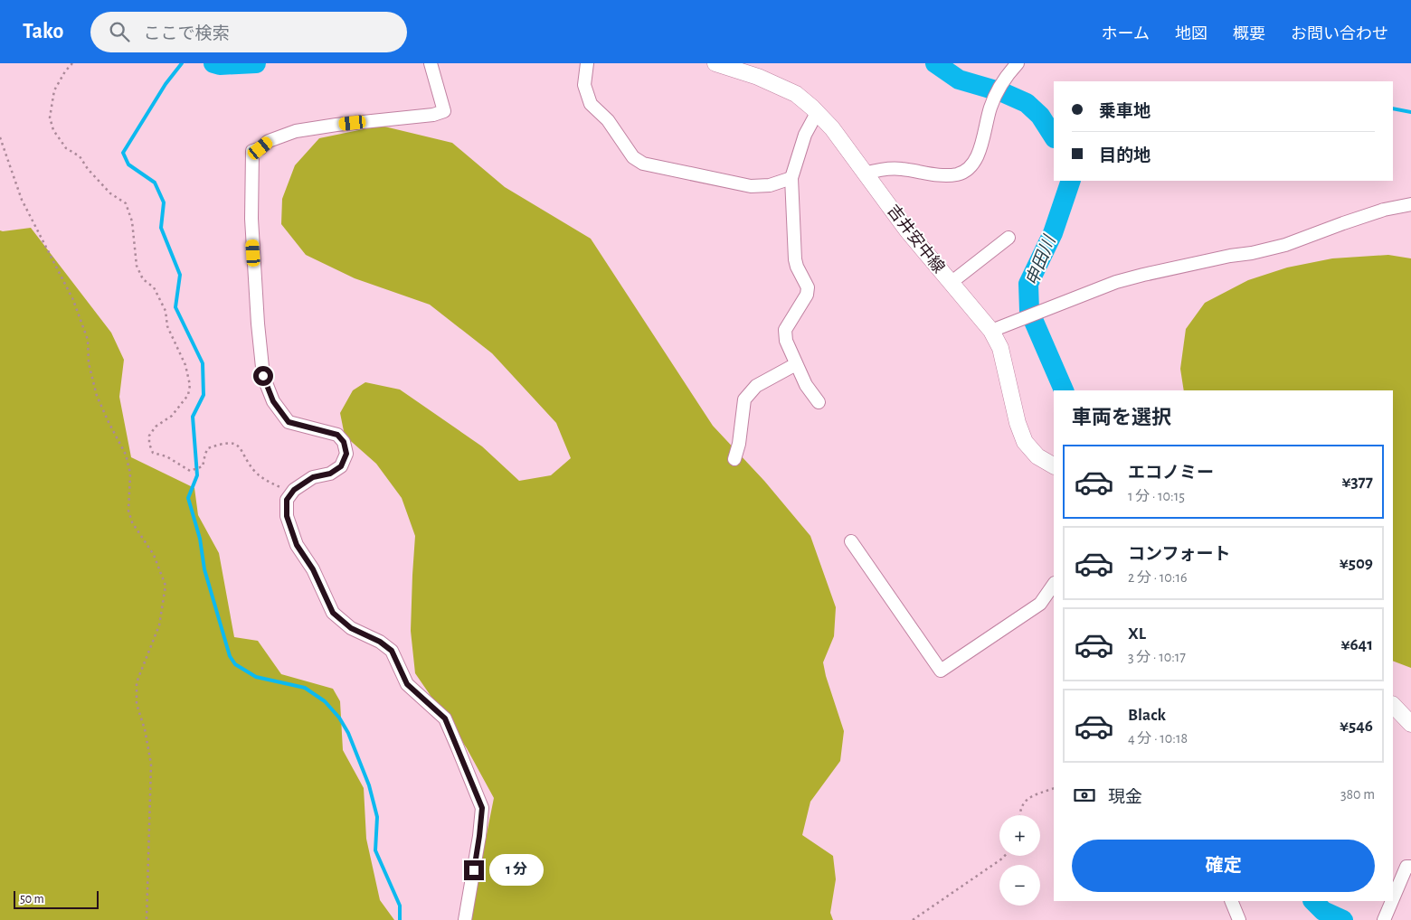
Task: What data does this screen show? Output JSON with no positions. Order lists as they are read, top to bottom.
{
  "streets": {
    "main road": ["吉井安中線"]
  },
  "water": ["申田川"],
  "scale_bar": "50 m",
  "page": {
    "header": "Tako",
    "search": "ここで検索",
    "nav": [
      "ホーム",
      "地図",
      "概要",
      "お問い合わせ"
    ],
    "banner": ["乗車地", "目的地"],
    "heading": "車両を選択",
    "list": [
      {
        "name": "エコノミー",
        "note": "1 分 · 10:15",
        "value": "¥377"
      },
      {
        "name": "コンフォート",
        "note": "2 分 · 10:16",
        "value": "¥509"
      },
      {
        "name": "XL",
        "note": "3 分 · 10:17",
        "value": "¥641"
      },
      {
        "name": "Black",
        "note": "4 分 · 10:18",
        "value": "¥546"
      }
    ],
    "pay": ["現金", "380 m"],
    "map_buttons": ["+", "−"],
    "buttons": "確定",
    "bubble": "1 分",
    "scale": "50 m"
  }
}
